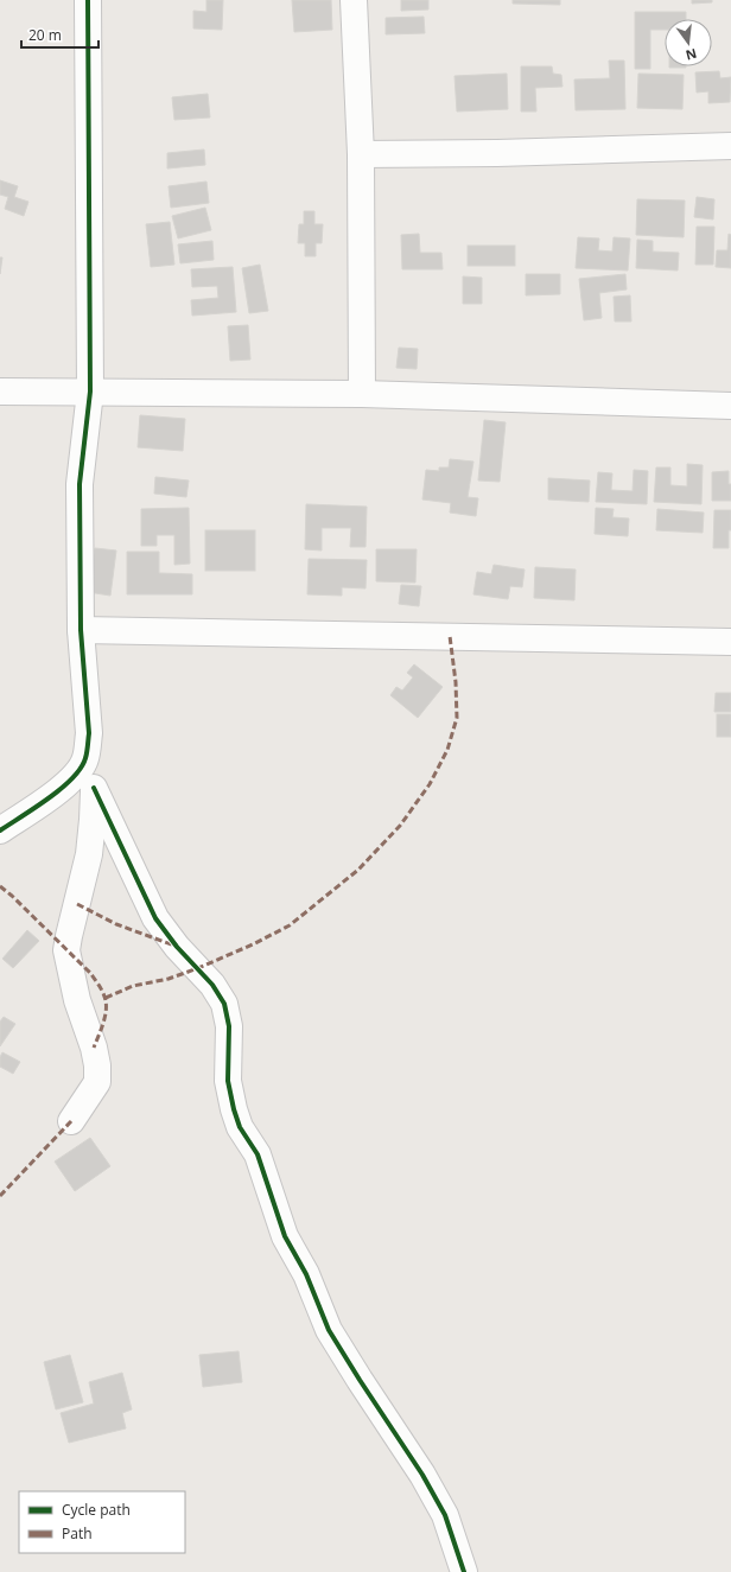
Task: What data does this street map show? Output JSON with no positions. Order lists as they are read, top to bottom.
{
  "legend": ["Cycle path", "Path"],
  "scale_bar": "20 m",
  "north": "bottom"
}
